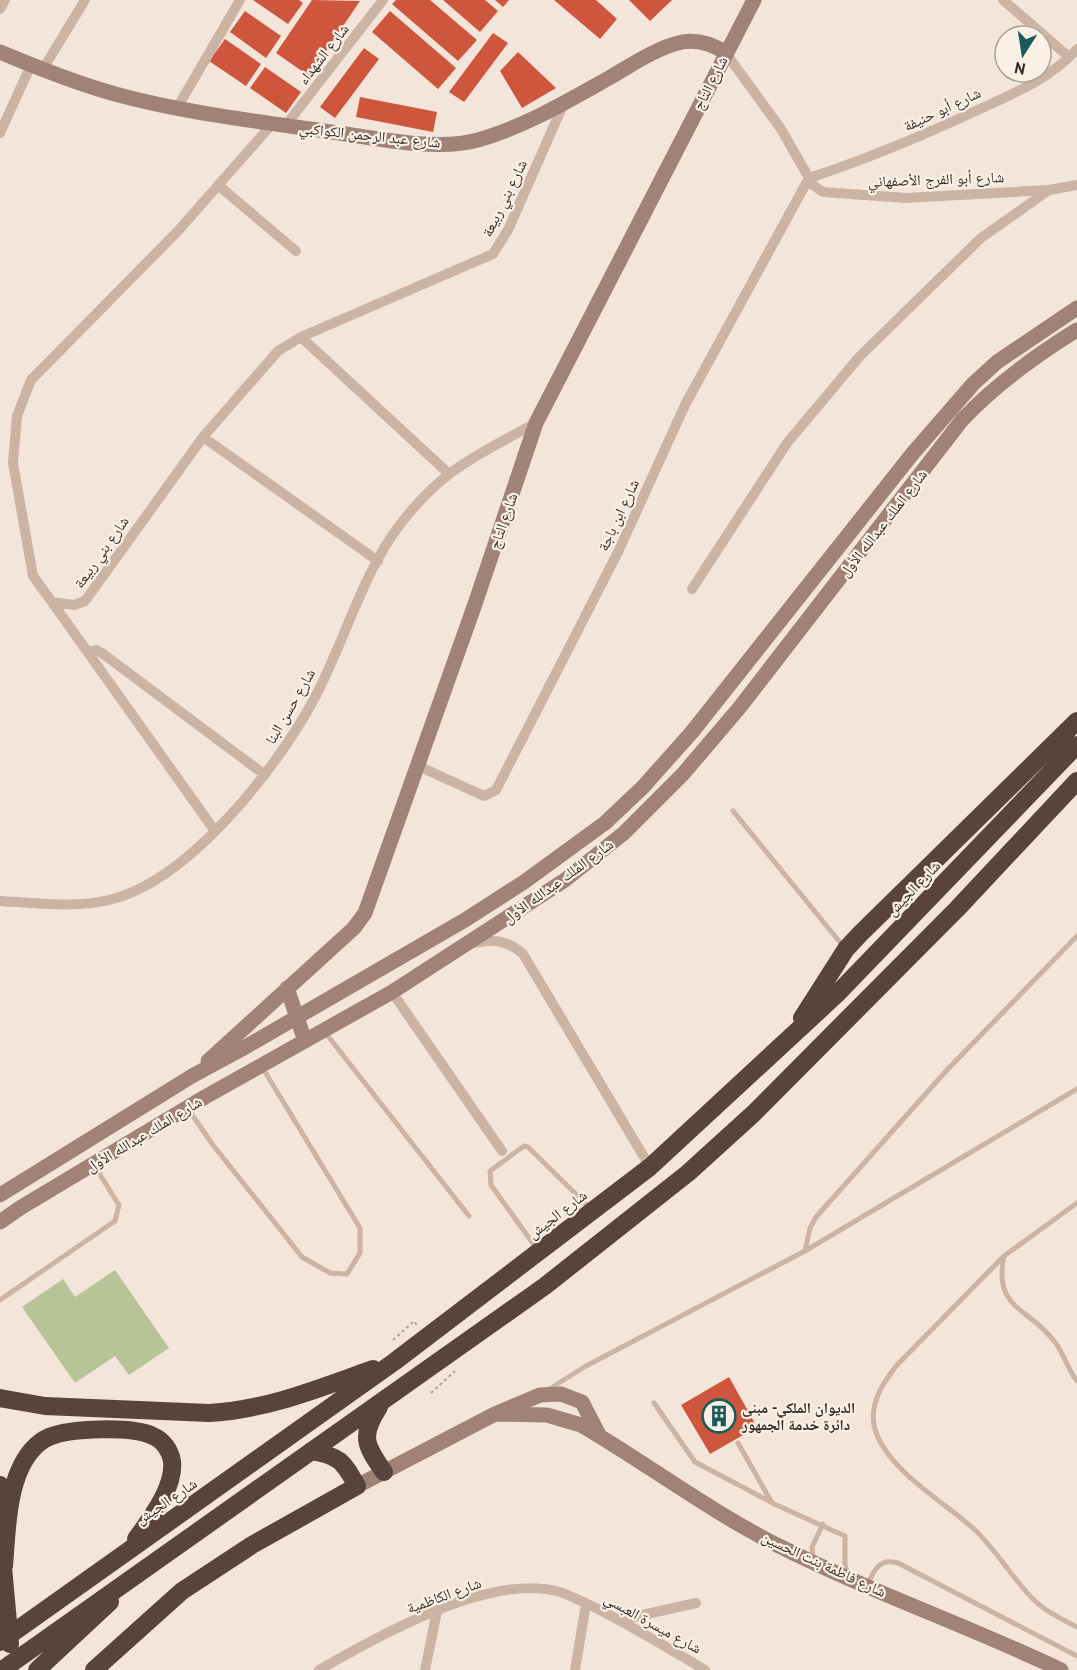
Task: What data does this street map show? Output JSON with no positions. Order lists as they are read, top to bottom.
{
  "streets": {
    "highway": ["شارع الجيش"],
    "main road": [
      "شارع التاج",
      "شارع عبد الرحمن الكواكبي",
      "شارع الملك عبدالله الأول",
      "شارع فاطمة بنت الحسين"
    ],
    "street": [
      "شارع الشهداء",
      "شارع أبو حنيفة",
      "شارع أبو الفرج الأصفهاني",
      "شارع بني ربيعة",
      "شارع ابن باجة",
      "شارع حسن البنا",
      "شارع الكاظمية",
      "شارع ميسرة العبسي"
    ]
  },
  "crossings": [
    ["شارع الشهداء", "شارع عبد الرحمن الكواكبي"],
    ["شارع التاج", "شارع عبد الرحمن الكواكبي"],
    ["شارع التاج", "شارع أبو الفرج الأصفهاني"],
    ["شارع التاج", "شارع ابن باجة"],
    ["شارع التاج", "شارع الملك عبدالله الأول"],
    ["شارع التاج", "شارع حسن البنا"],
    ["شارع أبو حنيفة", "شارع أبو الفرج الأصفهاني"],
    ["شارع أبو حنيفة", "شارع ابن باجة"],
    ["شارع عبد الرحمن الكواكبي", "شارع أبو الفرج الأصفهاني"],
    ["شارع عبد الرحمن الكواكبي", "شارع بني ربيعة"],
    ["شارع أبو الفرج الأصفهاني", "شارع ابن باجة"],
    ["شارع الكاظمية", "شارع ميسرة العبسي"]
  ],
  "places": {
    "building": ["الديوان الملكي- مبنى دائرة خدمة الجمهور"]
  },
  "north": "bottom"
}
